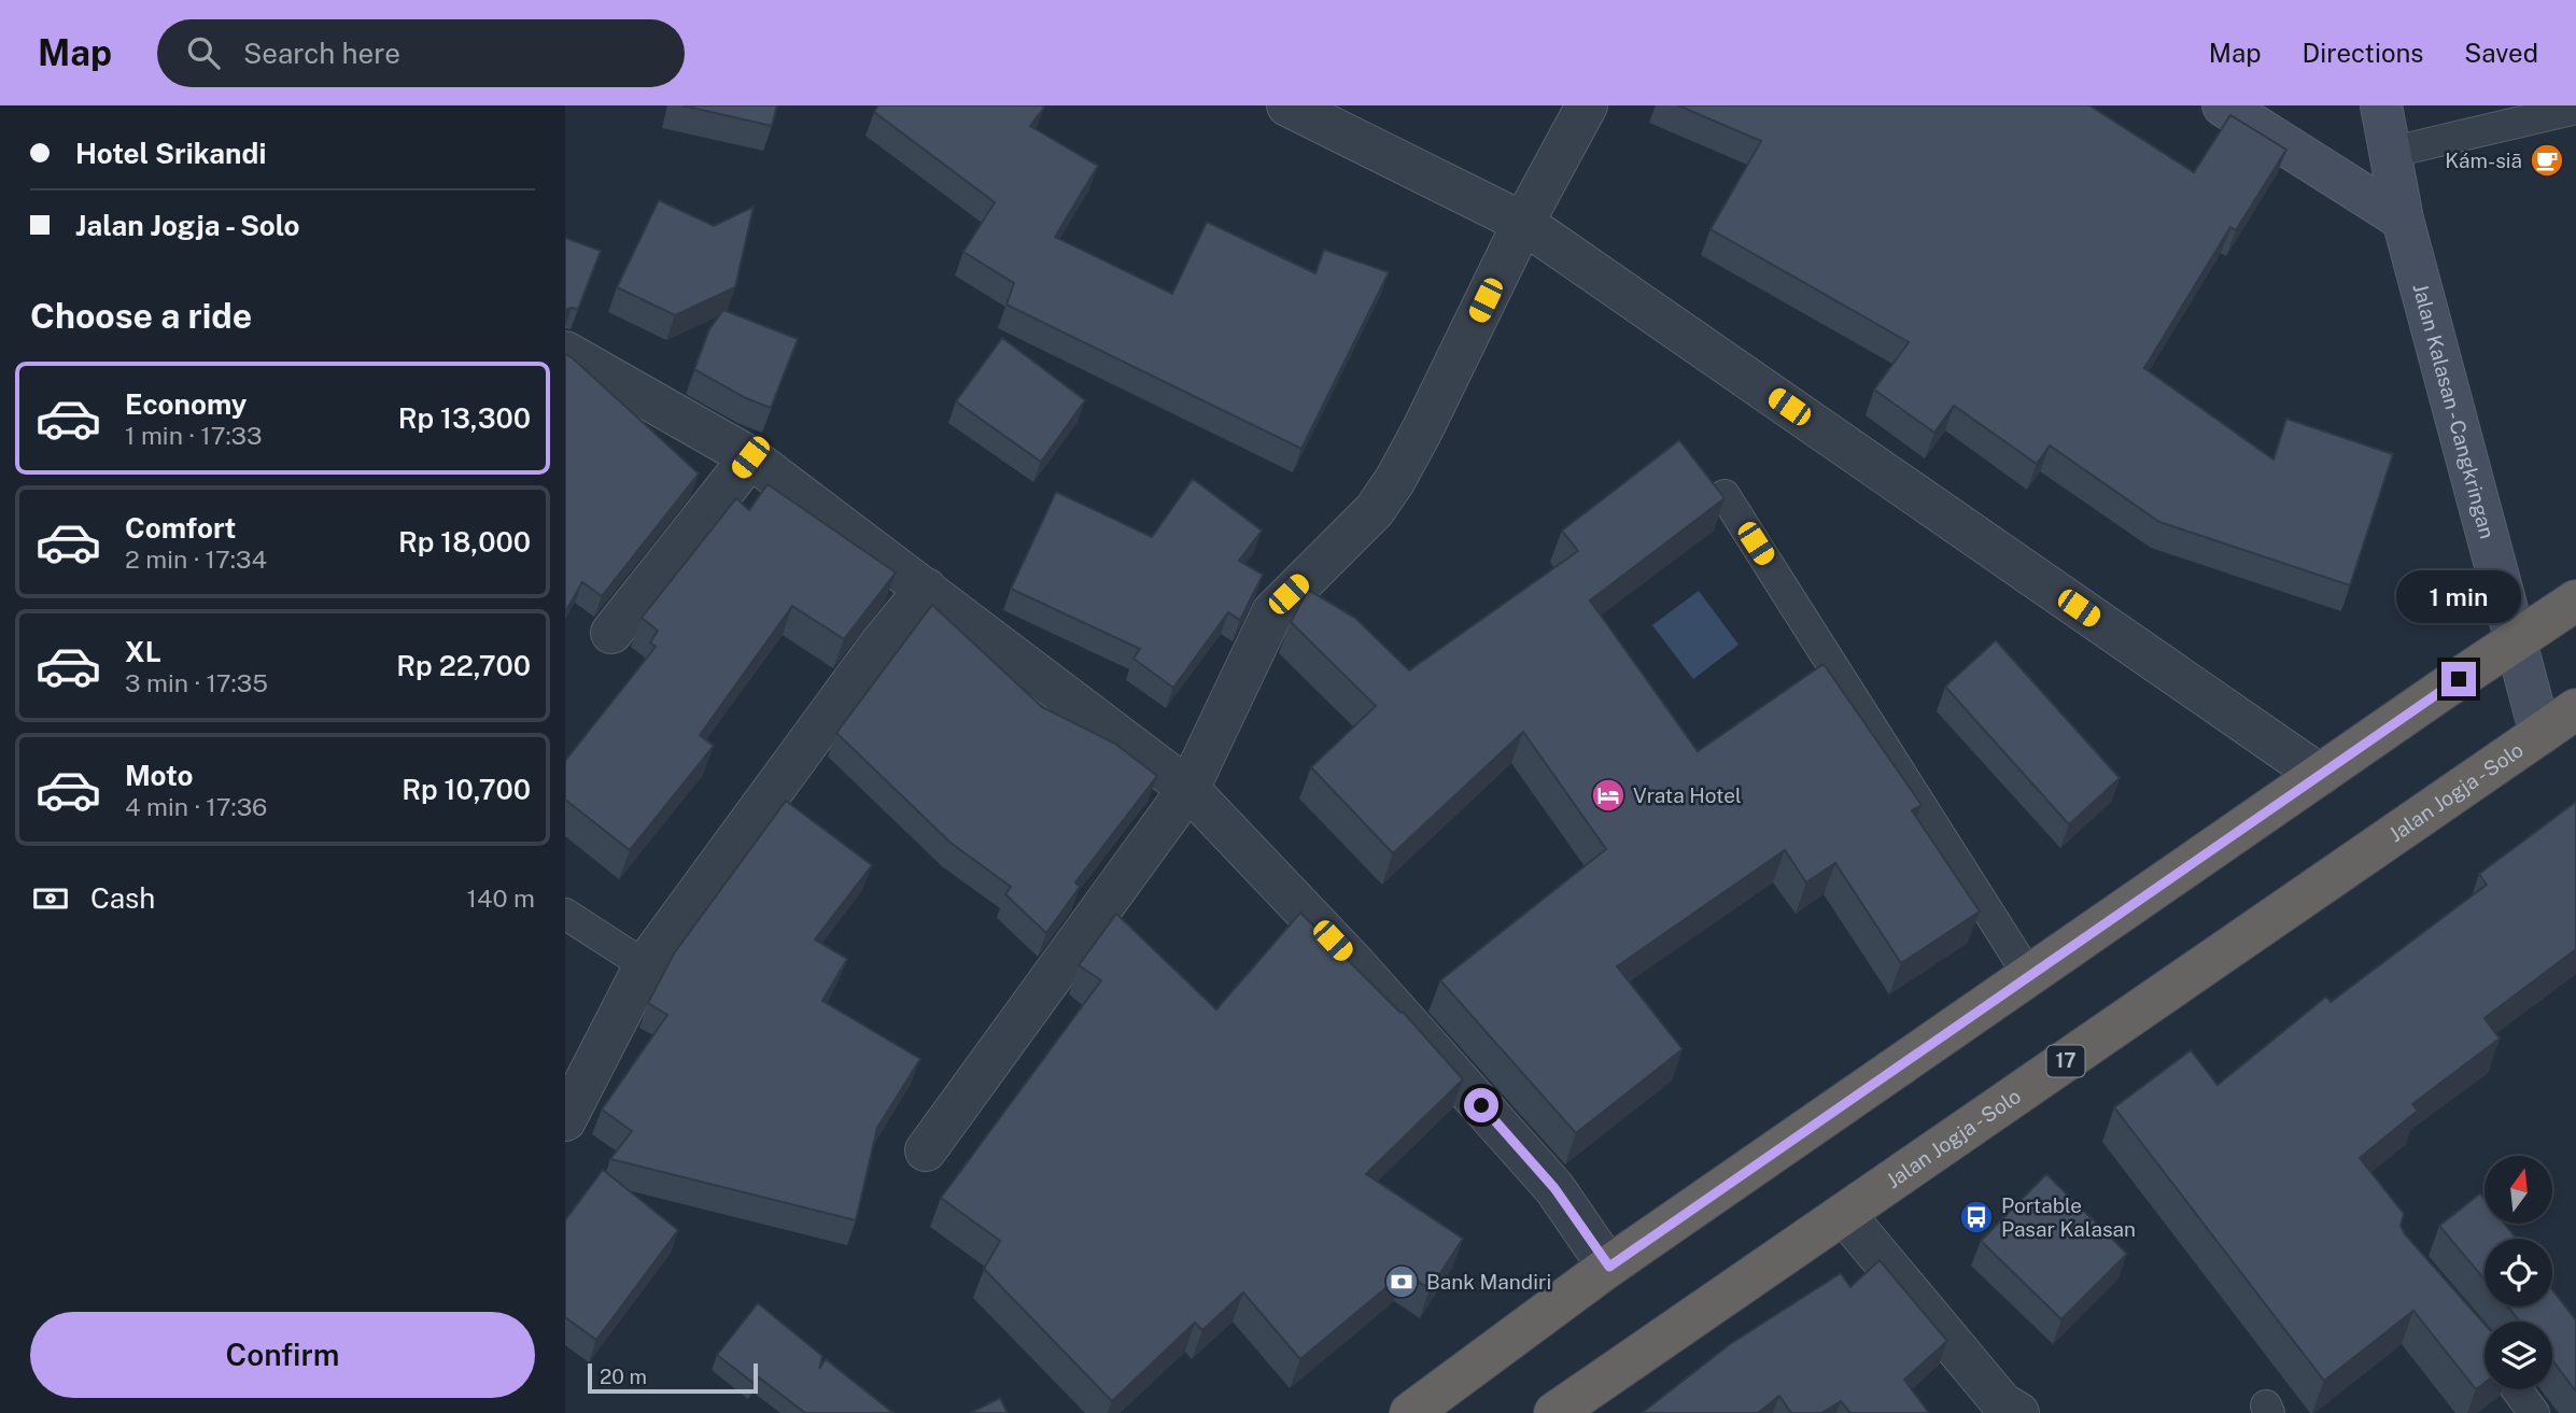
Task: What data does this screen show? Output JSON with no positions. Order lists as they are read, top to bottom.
{
  "streets": {
    "highway": ["Jalan Jogja - Solo", "17"],
    "main road": ["Jalan Kalasan - Cangkringan"]
  },
  "crossings": [
    ["Jalan Kalasan - Cangkringan", "Jalan Jogja - Solo"]
  ],
  "places": {
    "cafe": ["Kám-siā"],
    "hotel": ["Vrata Hotel"],
    "bus stop": ["Portable Pasar Kalasan"],
    "bank": ["Bank Mandiri"]
  },
  "scale_bar": "20 m",
  "north": "top",
  "page": {
    "header": "Map",
    "search": "Search here",
    "nav": ["Map", "Directions", "Saved"],
    "banner": ["Hotel Srikandi", "Jalan Jogja - Solo"],
    "heading": "Choose a ride",
    "list": [
      {
        "name": "Economy",
        "note": "1 min · 17:33",
        "value": "Rp 13,300"
      },
      {
        "name": "Comfort",
        "note": "2 min · 17:34",
        "value": "Rp 18,000"
      },
      {
        "name": "XL",
        "note": "3 min · 17:35",
        "value": "Rp 22,700"
      },
      {
        "name": "Moto",
        "note": "4 min · 17:36",
        "value": "Rp 10,700"
      }
    ],
    "bubble": "1 min",
    "pay": ["Cash", "140 m"],
    "buttons": "Confirm",
    "scale": "20 m"
  }
}
